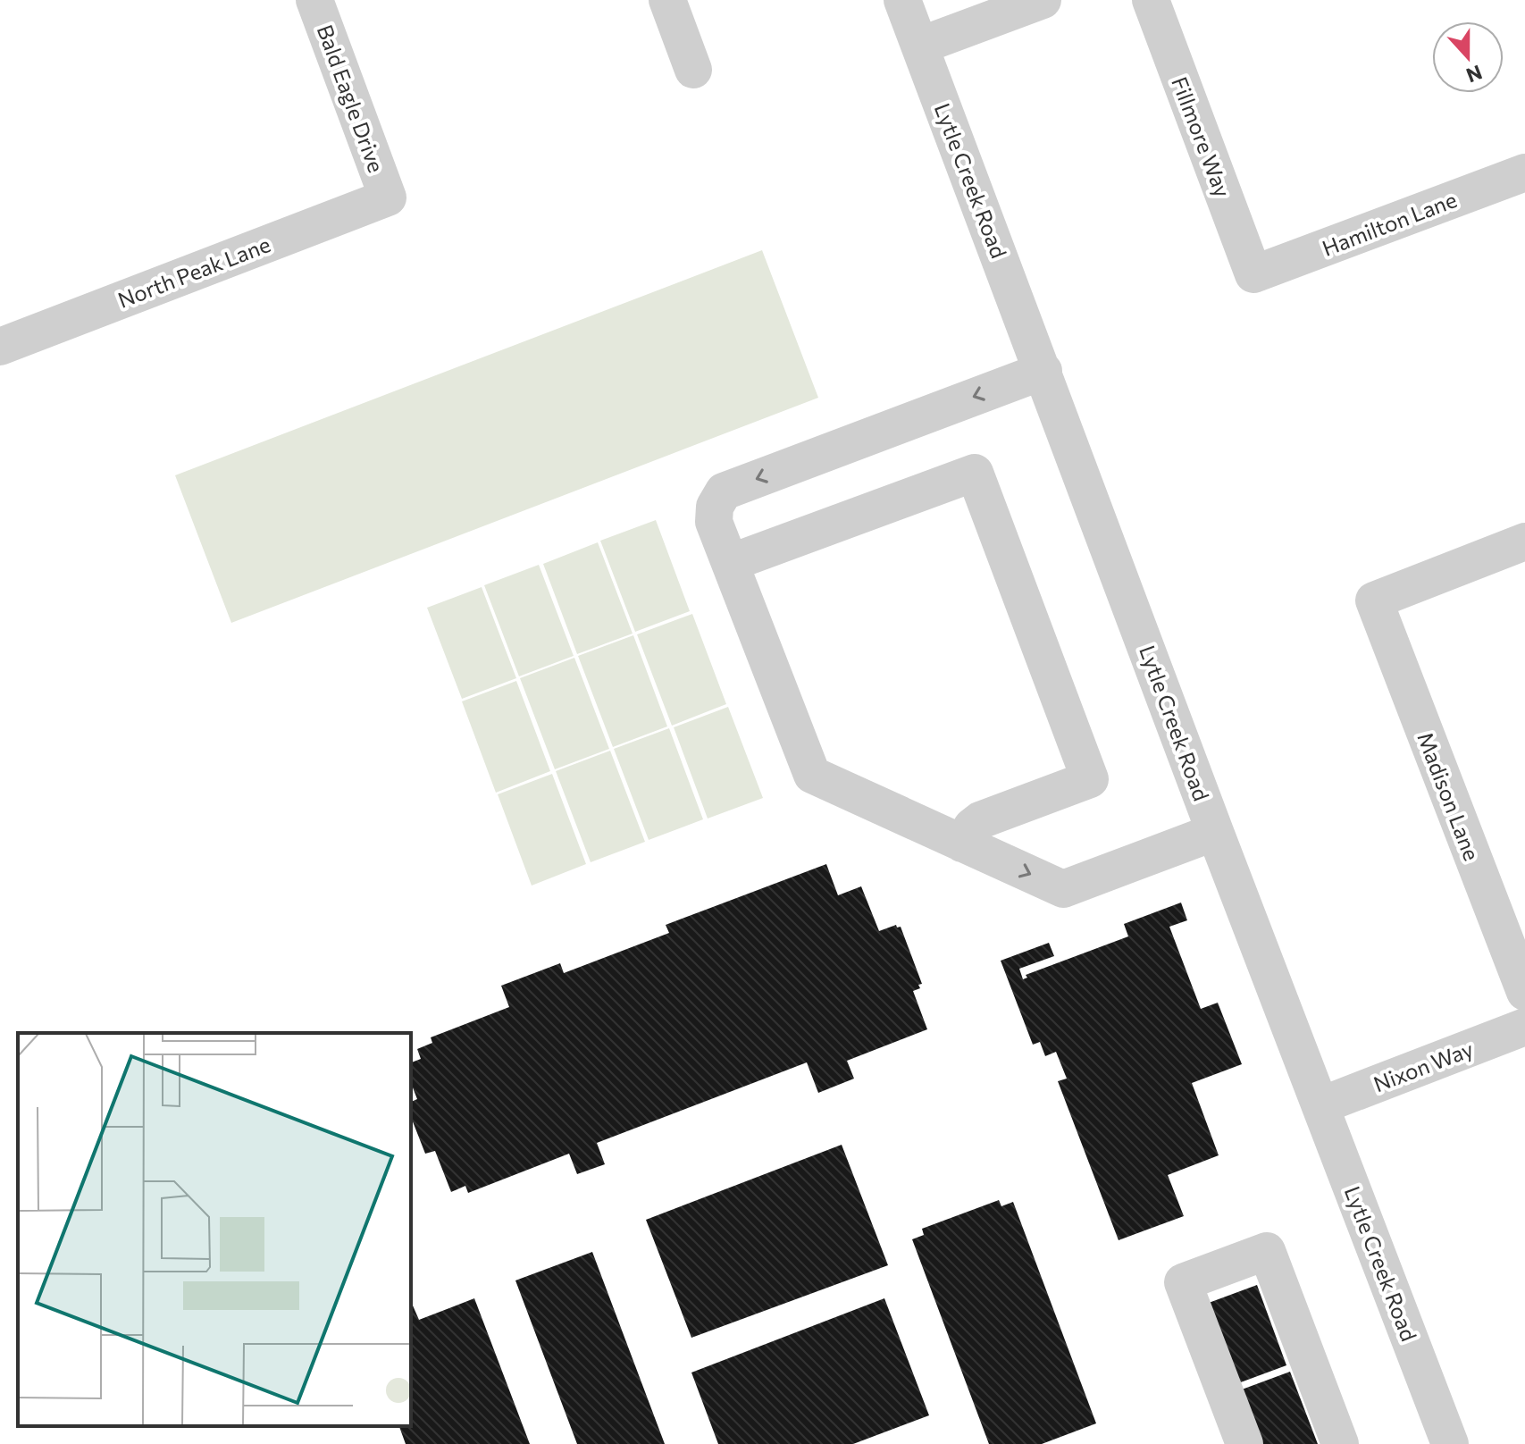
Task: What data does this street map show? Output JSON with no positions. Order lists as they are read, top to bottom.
{
  "streets": {
    "street": [
      "Bald Eagle Drive",
      "Fillmore Way",
      "Lytle Creek Road",
      "Hamilton Lane",
      "North Peak Lane",
      "Madison Lane",
      "Nixon Way"
    ]
  },
  "crossings": [
    ["Bald Eagle Drive", "North Peak Lane"],
    ["Fillmore Way", "Hamilton Lane"],
    ["Lytle Creek Road", "Nixon Way"]
  ],
  "north": "bottom"
}
